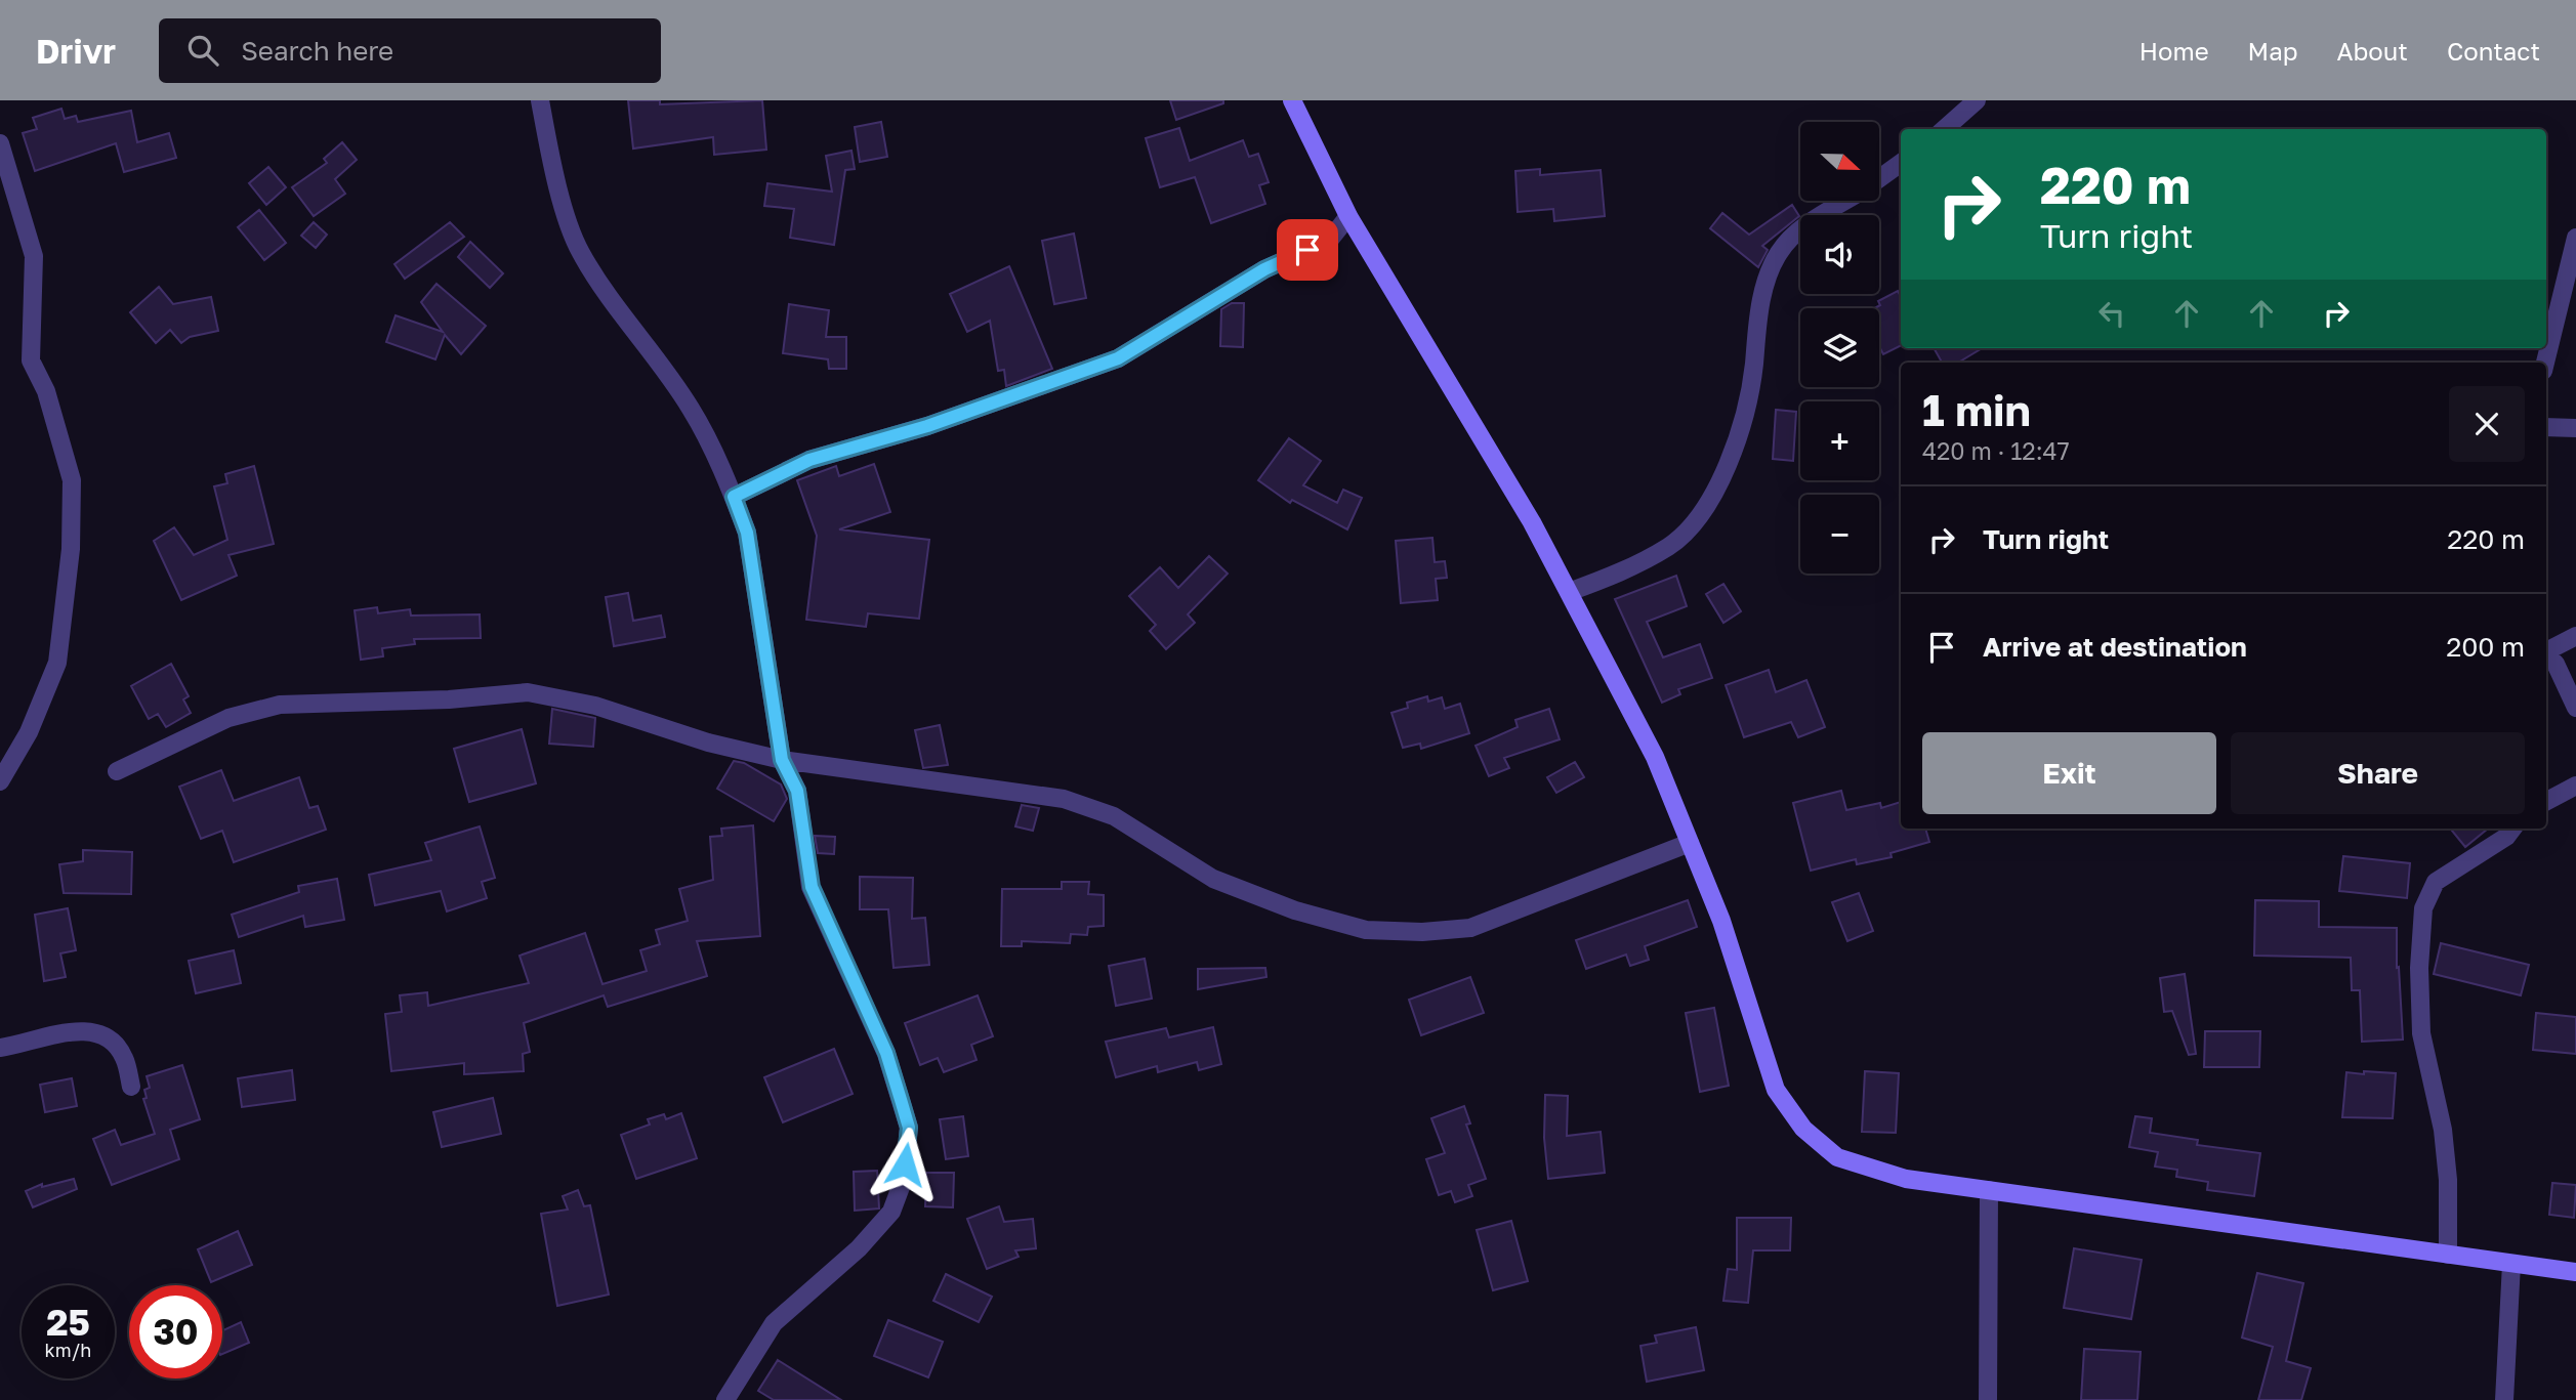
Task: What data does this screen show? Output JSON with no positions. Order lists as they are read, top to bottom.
{
  "north": "right",
  "page": {
    "header": "Drivr",
    "search": "Search here",
    "nav": [
      "Home",
      "Map",
      "About",
      "Contact"
    ],
    "map_buttons": ["+", "−"],
    "turn": ["220 m", "Turn right"],
    "heading": ["1 min", "420 m · 12:47"],
    "list": [
      {
        "name": "Turn right",
        "value": "220 m"
      },
      {
        "name": "Arrive at destination",
        "value": "200 m"
      }
    ],
    "buttons": ["Exit", "Share"],
    "speed": "25 km/h",
    "limit": "30"
  }
}
